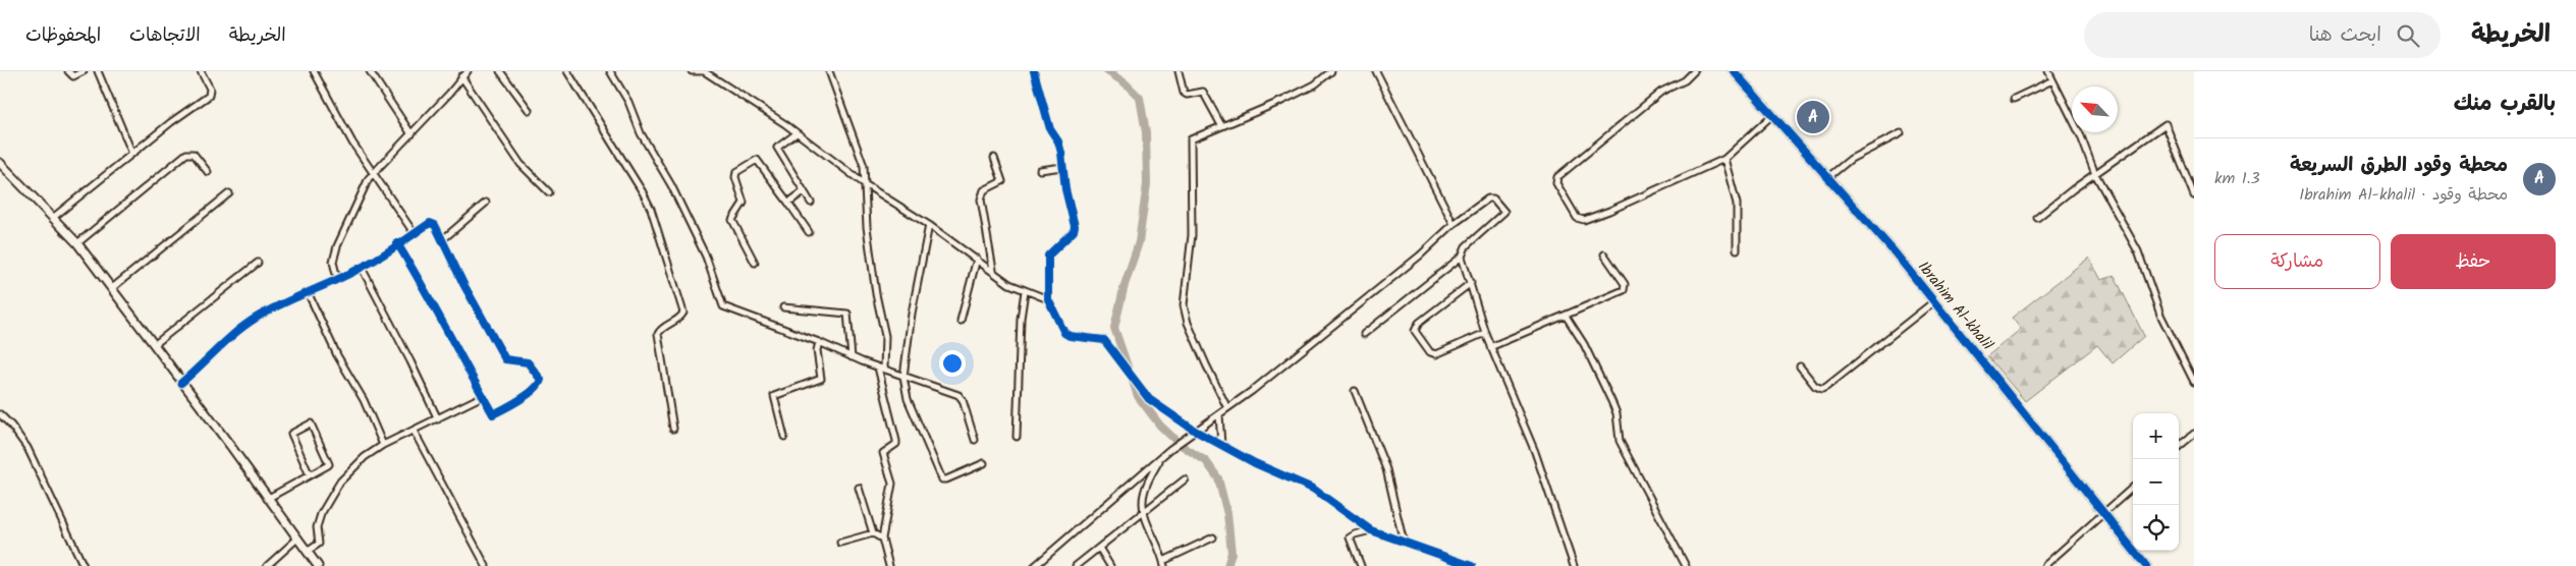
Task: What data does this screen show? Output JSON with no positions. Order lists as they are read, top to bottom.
{
  "streets": {
    "street": ["Ibrahim Al-khalil"]
  },
  "north": "top left",
  "page": {
    "header": "الخريطة",
    "search": "ابحث هنا",
    "nav": ["الخريطة", "الاتجاهات", "المحفوظات"],
    "heading": "بالقرب منك",
    "pins": "A",
    "list": [
      {
        "mark": "A",
        "name": "محطة وقود الطرق السريعة",
        "note": "محطة وقود · Ibrahim Al-khalil",
        "value": "1.3 km"
      }
    ],
    "buttons": ["حفظ", "مشاركة"],
    "map_buttons": ["+", "−"]
  }
}
